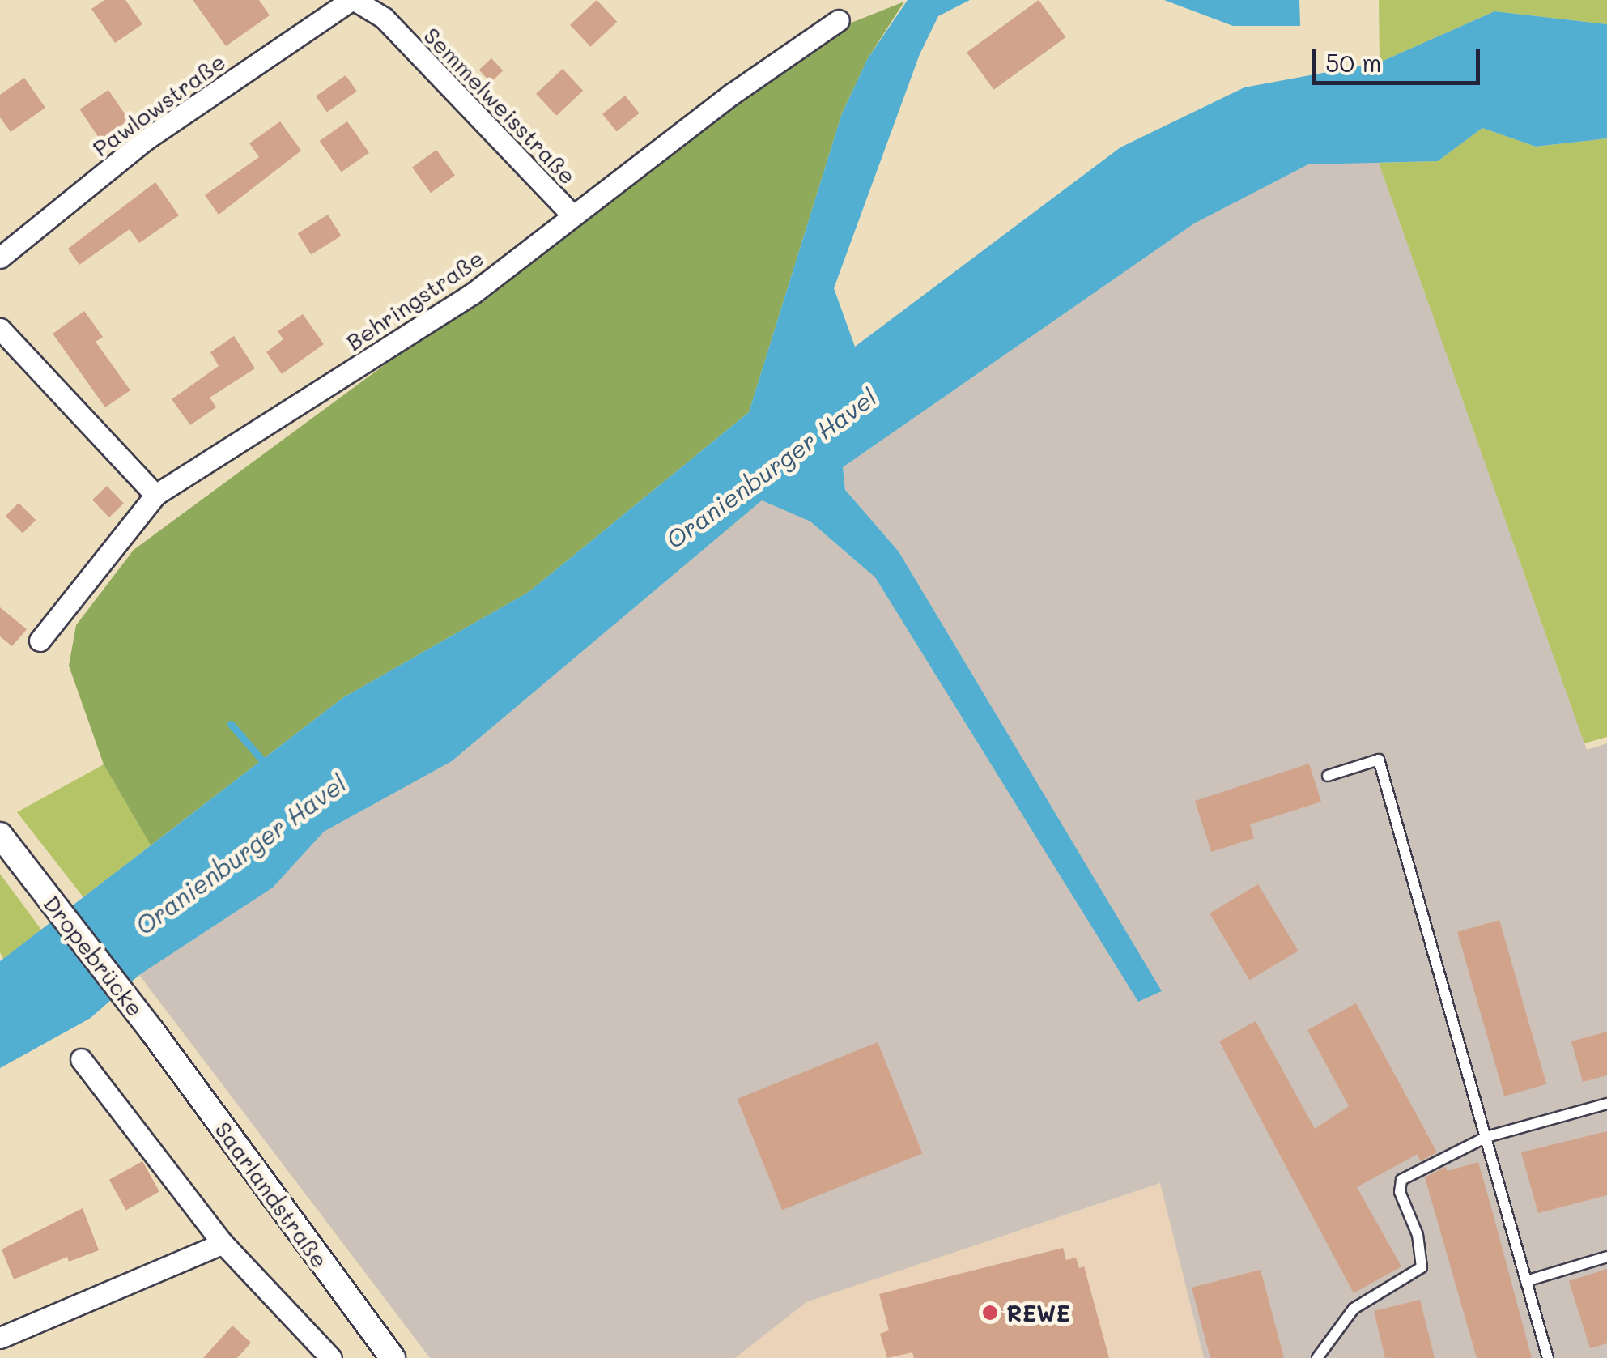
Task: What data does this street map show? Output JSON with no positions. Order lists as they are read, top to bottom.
{
  "streets": {
    "street": [
      "Pawlowstraße",
      "Semmelweisstraße",
      "Behringstraße",
      "Dropebrücke",
      "Saarlandstraße"
    ]
  },
  "crossings": [
    ["Pawlowstraße", "Semmelweisstraße"],
    ["Semmelweisstraße", "Behringstraße"],
    ["Dropebrücke", "Saarlandstraße"]
  ],
  "water": ["Oranienburger Havel"],
  "places": ["REWE"],
  "scale_bar": "50 m"
}
